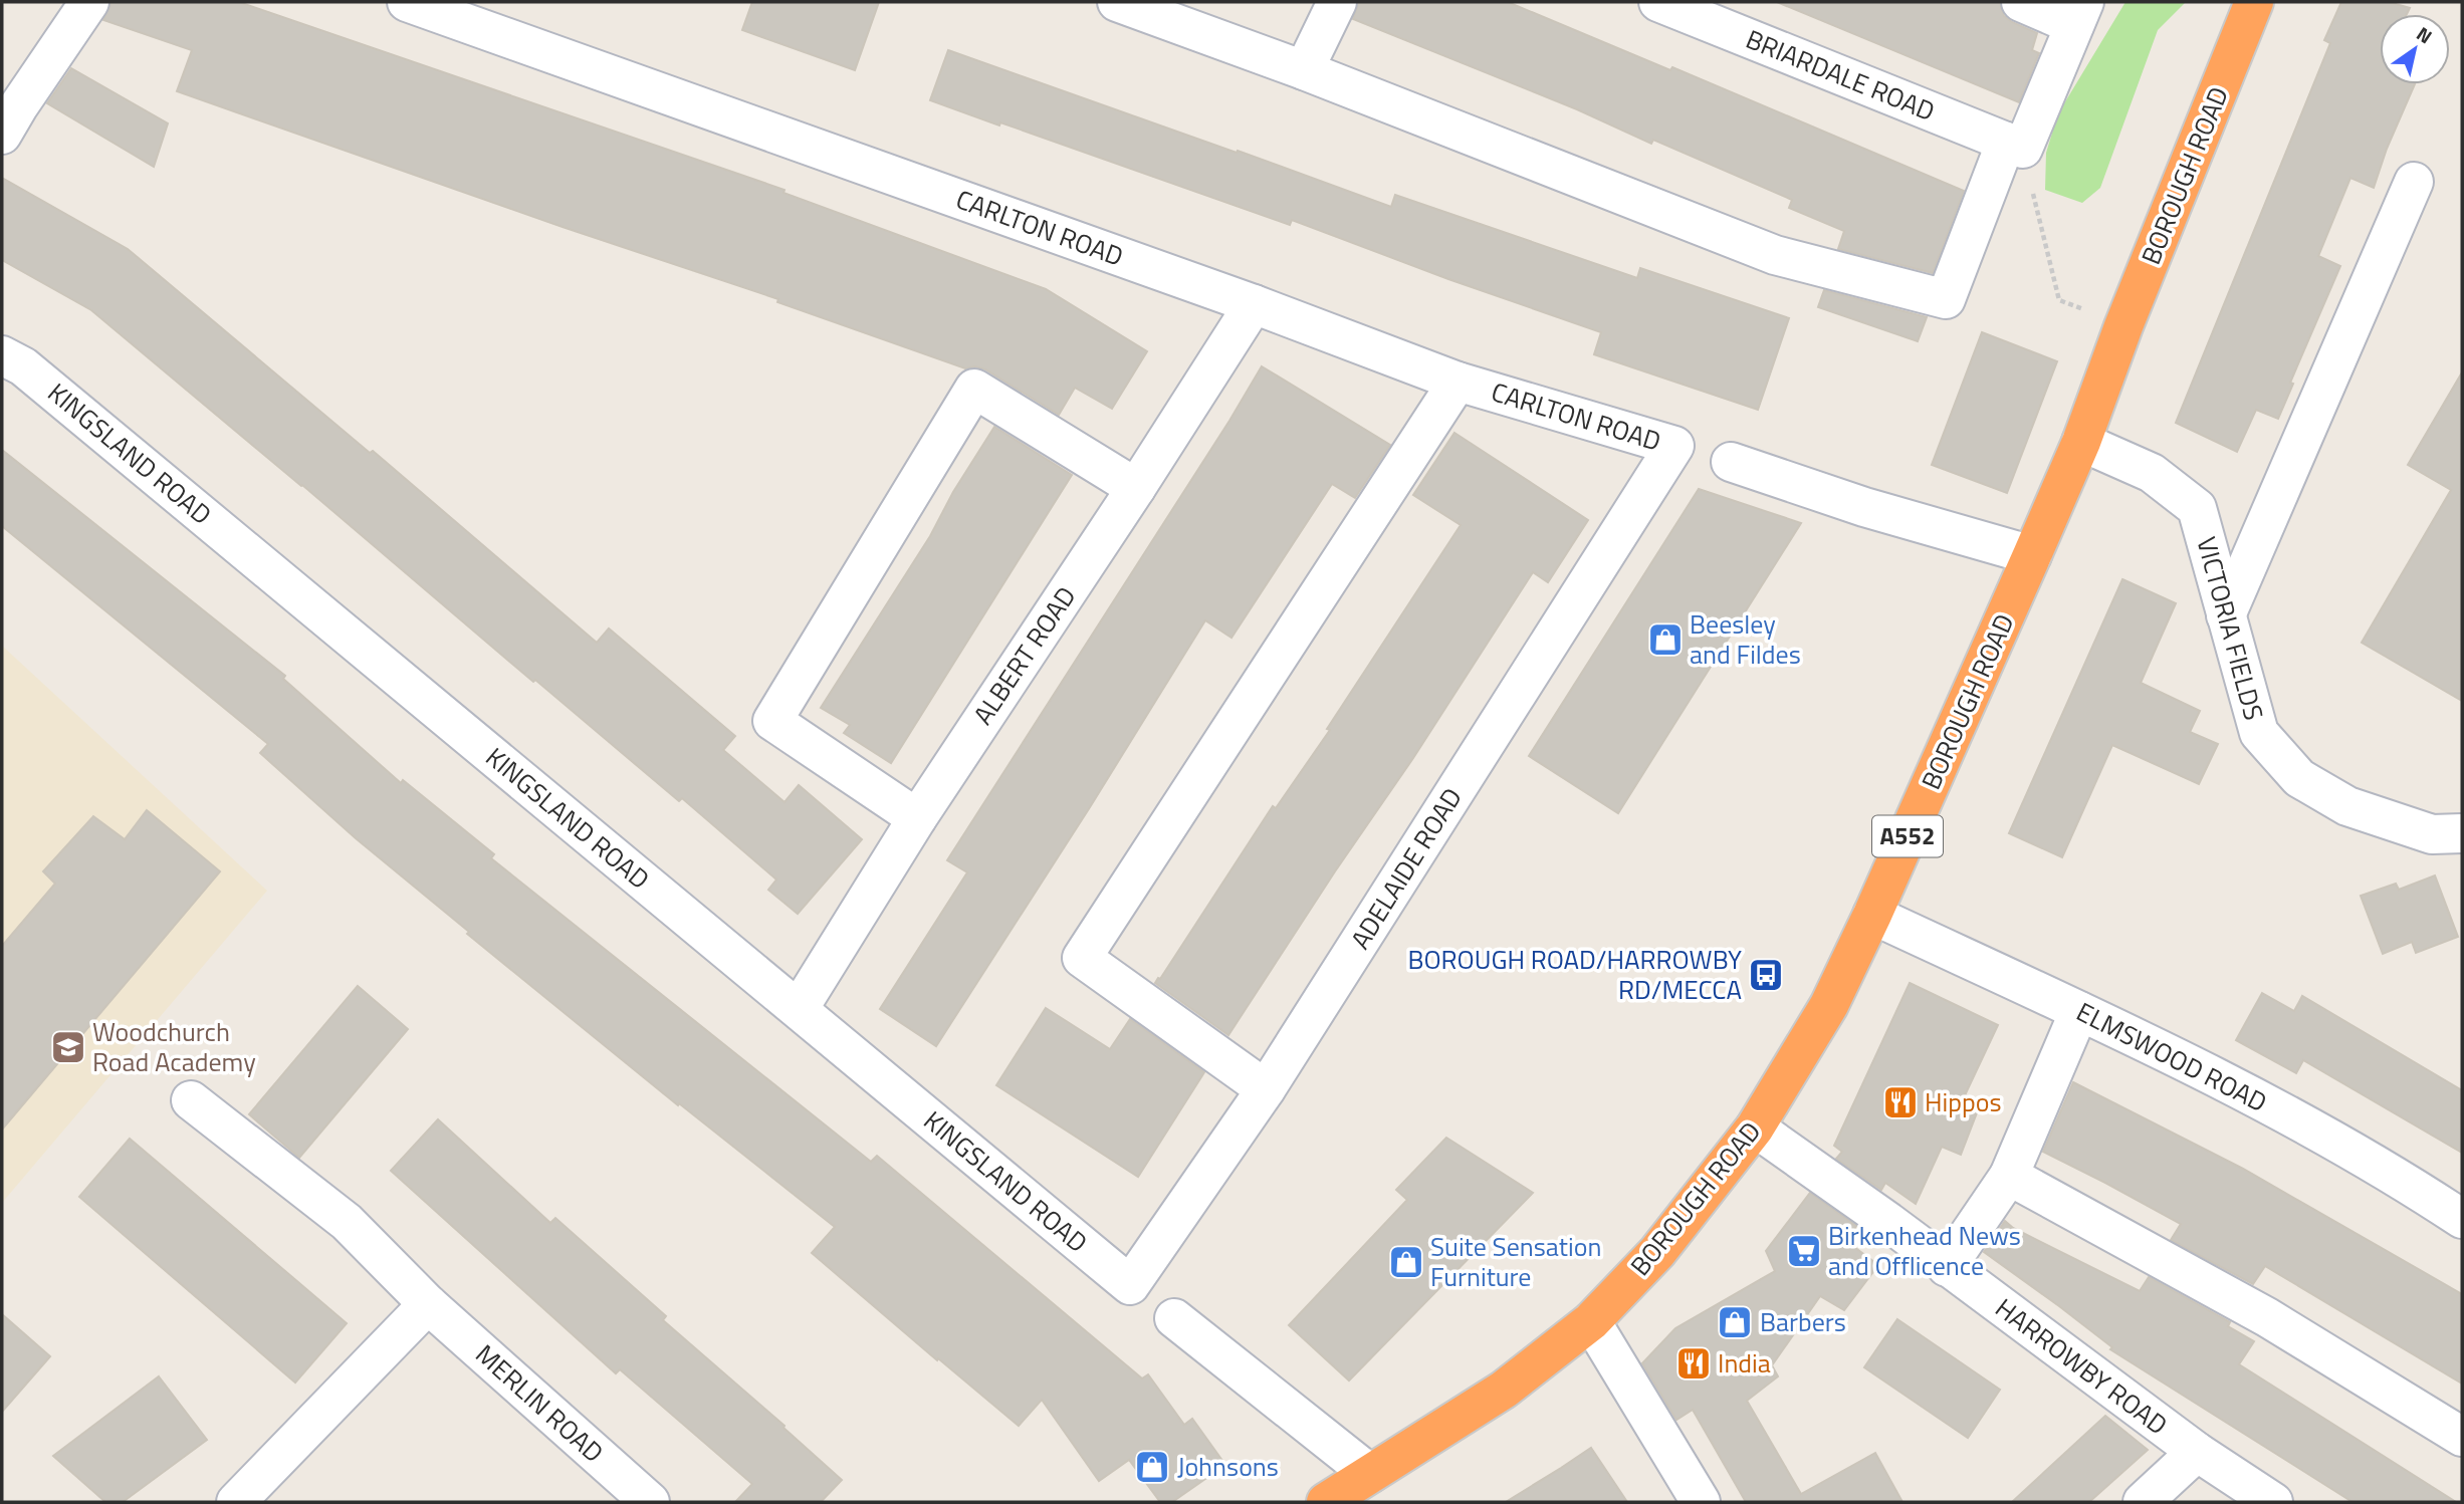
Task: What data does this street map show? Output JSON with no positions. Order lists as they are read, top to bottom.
{
  "streets": {
    "highway": ["BOROUGH ROAD", "A552"],
    "street": [
      "BRIARDALE ROAD",
      "CARLTON ROAD",
      "KINGSLAND ROAD",
      "VICTORIA FIELDS",
      "ALBERT ROAD",
      "ADELAIDE ROAD",
      "ELMSWOOD ROAD",
      "HARROWBY ROAD",
      "MERLIN ROAD"
    ]
  },
  "crossings": [
    ["BOROUGH ROAD", "VICTORIA FIELDS"],
    ["BOROUGH ROAD", "ELMSWOOD ROAD"],
    ["BOROUGH ROAD", "HARROWBY ROAD"],
    ["CARLTON ROAD", "ALBERT ROAD"],
    ["CARLTON ROAD", "ADELAIDE ROAD"],
    ["KINGSLAND ROAD", "ALBERT ROAD"],
    ["KINGSLAND ROAD", "ADELAIDE ROAD"]
  ],
  "places": {
    "shop": [
      "Beesley and Fildes",
      "Suite Sensation Furniture",
      "Barbers",
      "Johnsons"
    ],
    "bus stop": ["BOROUGH ROAD/HARROWBY RD/MECCA"],
    "school or university": ["Woodchurch Road Academy"],
    "restaurant": ["Hippos", "India"],
    "supermarket": ["Birkenhead News and Offlicence"]
  },
  "north": "top right"
}
